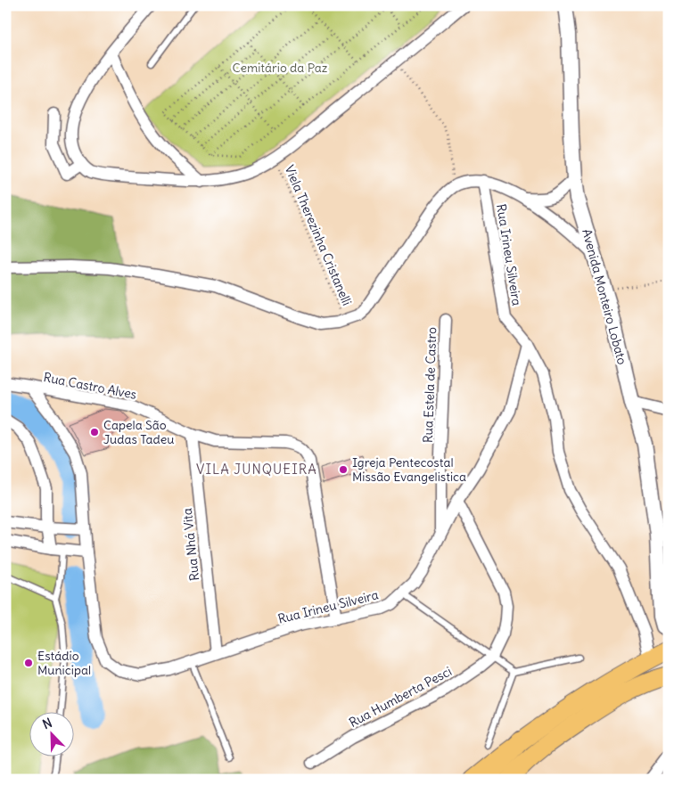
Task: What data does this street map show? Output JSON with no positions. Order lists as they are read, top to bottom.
{
  "streets": {
    "street": [
      "Rua Irineu Silveira",
      "Avenida Monteiro Lobato",
      "Rua Estela de Castro",
      "Rua Castro Alves",
      "Rua Nhá Vita",
      "Rua Humberta Pesci"
    ],
    "path": ["Viela Therezinha Cristanelli"]
  },
  "crossings": [
    ["Rua Irineu Silveira", "Rua Estela de Castro"],
    ["Rua Irineu Silveira", "Rua Castro Alves"],
    ["Rua Irineu Silveira", "Rua Nhá Vita"],
    ["Rua Irineu Silveira", "Rua Humberta Pesci"],
    ["Rua Castro Alves", "Rua Nhá Vita"]
  ],
  "districts": ["VILA JUNQUEIRA"],
  "parks": ["Cemitário da Paz"],
  "places": ["Capela São Judas Tadeu", "Igreja Pentecostal Missão Evangelistica", "Estádio Municipal"],
  "north": "top left"
}
